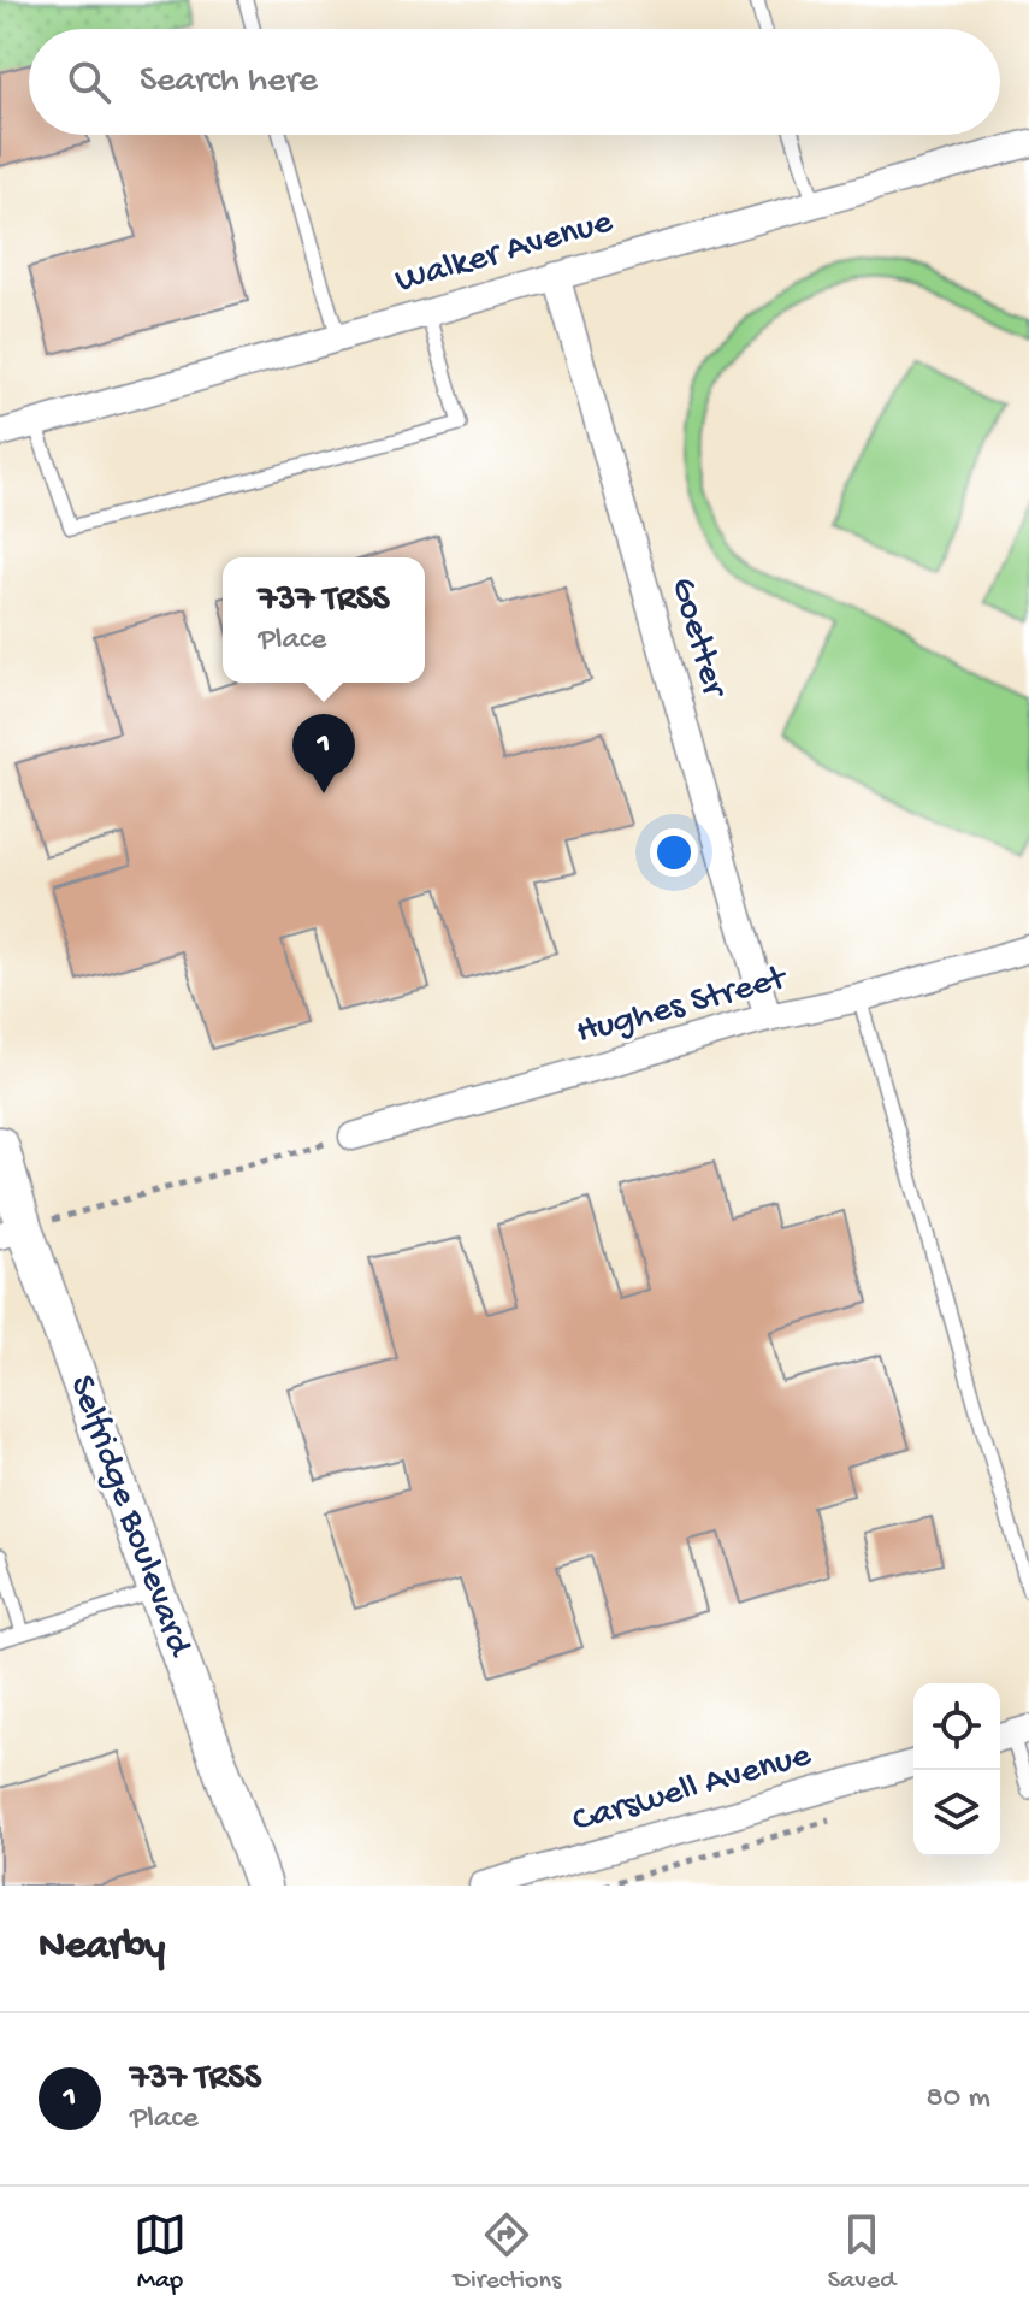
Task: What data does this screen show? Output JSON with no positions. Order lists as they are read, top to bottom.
{
  "streets": {
    "street": [
      "Walker Avenue",
      "Goetter",
      "Hughes Street",
      "Selfridge Boulevard",
      "Carswell Avenue"
    ]
  },
  "crossings": [
    ["Walker Avenue", "Goetter"],
    ["Goetter", "Hughes Street"]
  ],
  "page": {
    "search": "Search here",
    "popup": ["737 TRSS", "Place"],
    "pins": "1",
    "heading": "Nearby",
    "list": [
      {
        "mark": "1",
        "name": "737 TRSS",
        "note": "Place",
        "value": "80 m"
      }
    ],
    "nav": ["Map", "Directions", "Saved"]
  }
}
